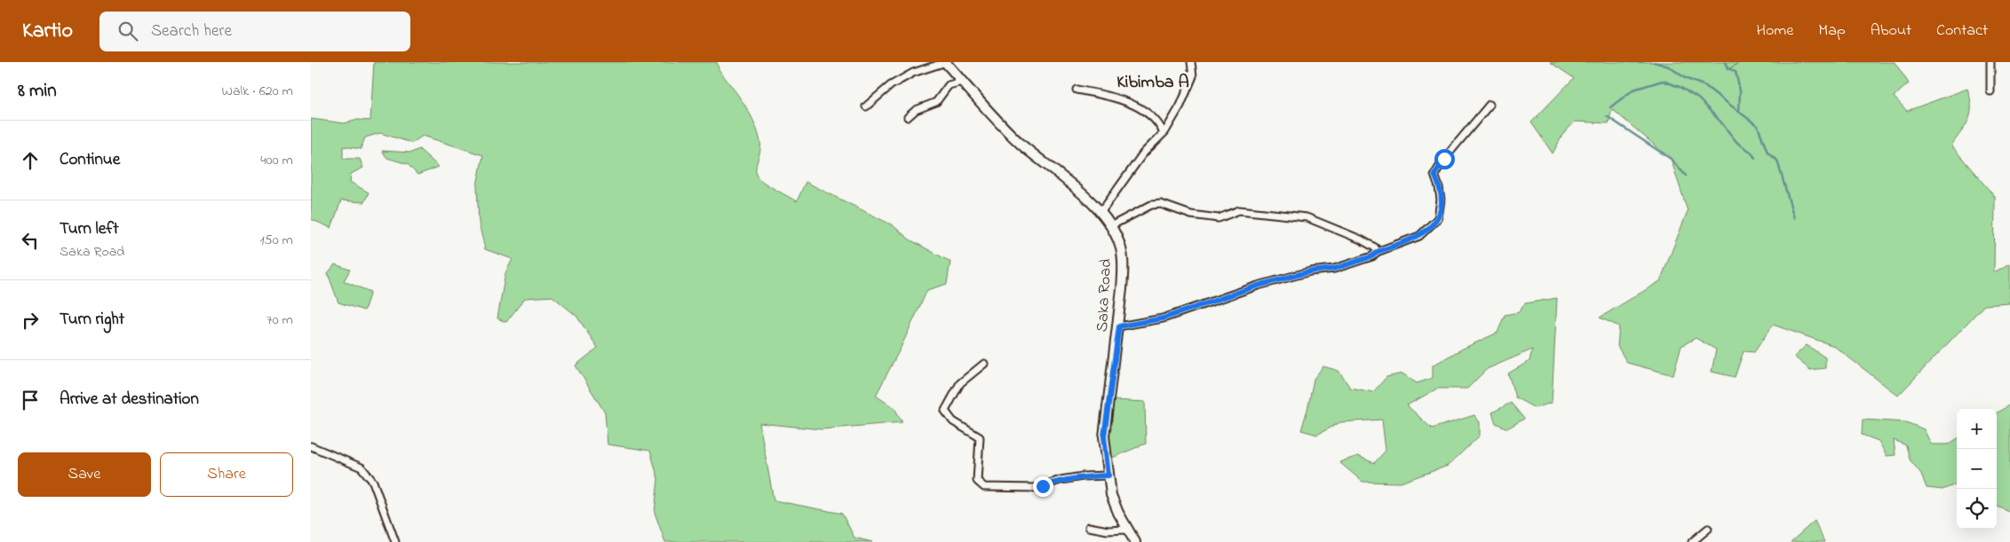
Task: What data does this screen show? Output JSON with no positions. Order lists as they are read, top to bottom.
{
  "streets": {
    "main road": ["Saka Road"]
  },
  "districts": ["Kibimba A"],
  "page": {
    "header": "Kartio",
    "search": "Search here",
    "nav": [
      "Home",
      "Map",
      "About",
      "Contact"
    ],
    "heading": ["8 min", "Walk · 620 m"],
    "list": [
      ["Continue", "400 m"],
      ["Turn left", "Saka Road", "150 m"],
      ["Turn right", "70 m"],
      "Arrive at destination"
    ],
    "map_buttons": ["+", "−"],
    "buttons": ["Save", "Share"]
  }
}
